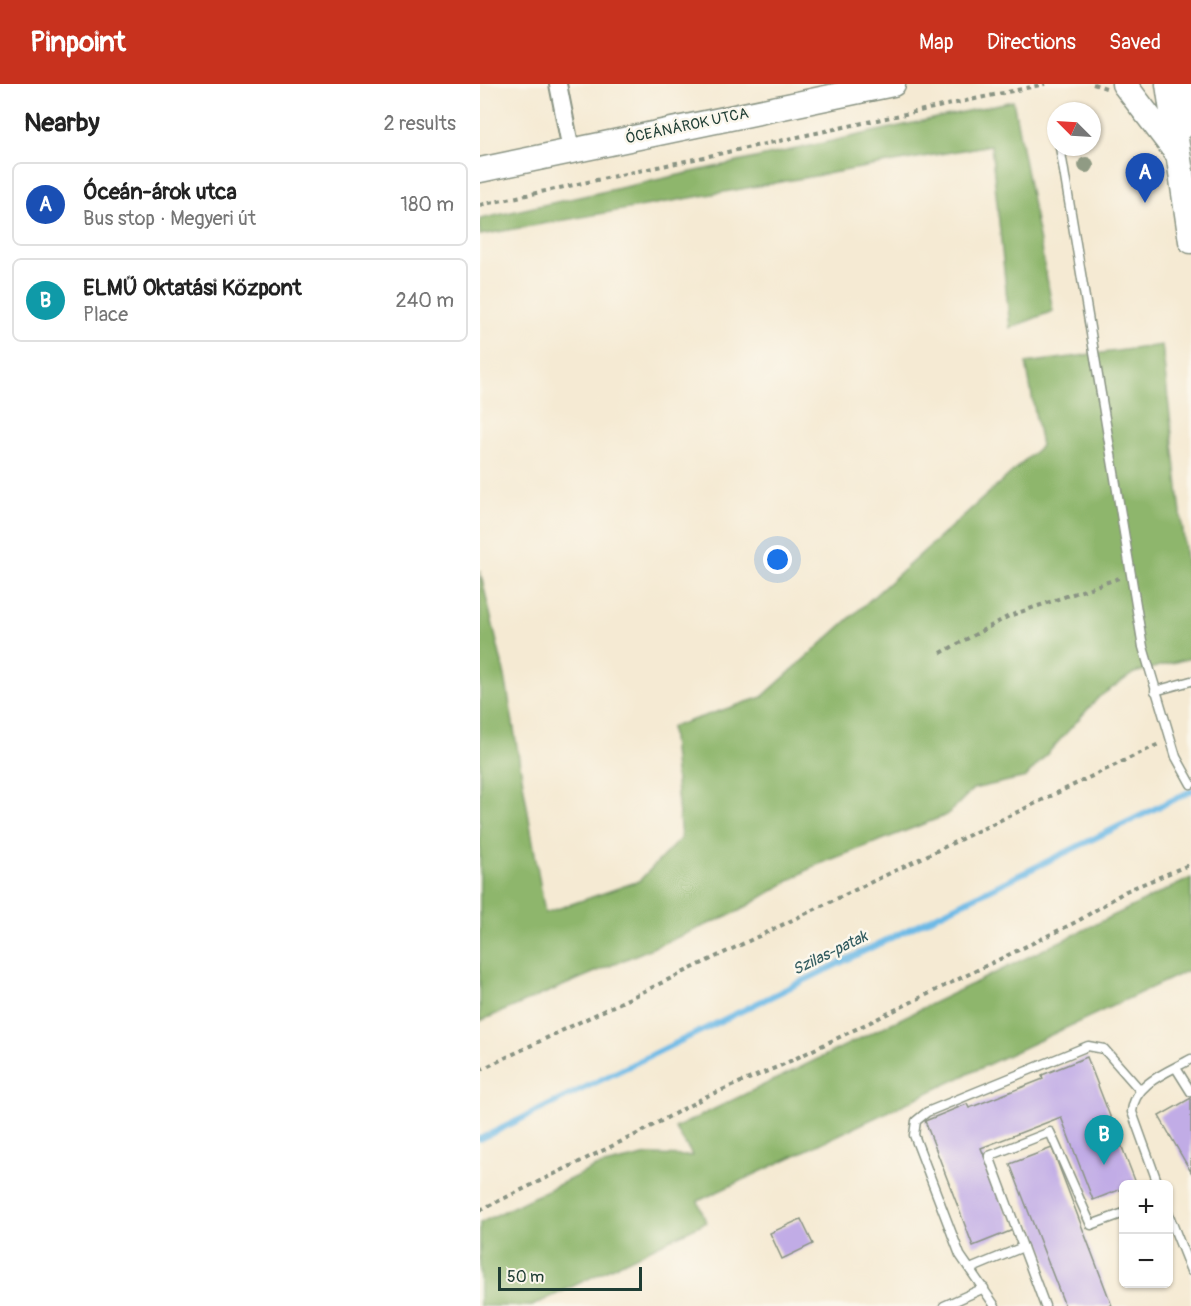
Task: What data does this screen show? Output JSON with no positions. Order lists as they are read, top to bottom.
{
  "streets": {
    "street": ["ÓCEÁNÁROK UTCA"]
  },
  "water": ["Szilas-patak"],
  "scale_bar": "50 m",
  "north": "top left",
  "page": {
    "header": "Pinpoint",
    "nav": ["Map", "Directions", "Saved"],
    "heading": ["Nearby", "2 results"],
    "pins": ["A", "B"],
    "list": [
      {
        "mark": "A",
        "name": "Óceán-árok utca",
        "note": "Bus stop · Megyeri út",
        "value": "180 m"
      },
      {
        "mark": "B",
        "name": "ELMŰ Oktatási Központ",
        "note": "Place",
        "value": "240 m"
      }
    ],
    "map_buttons": ["+", "−"],
    "scale": "50 m"
  }
}
